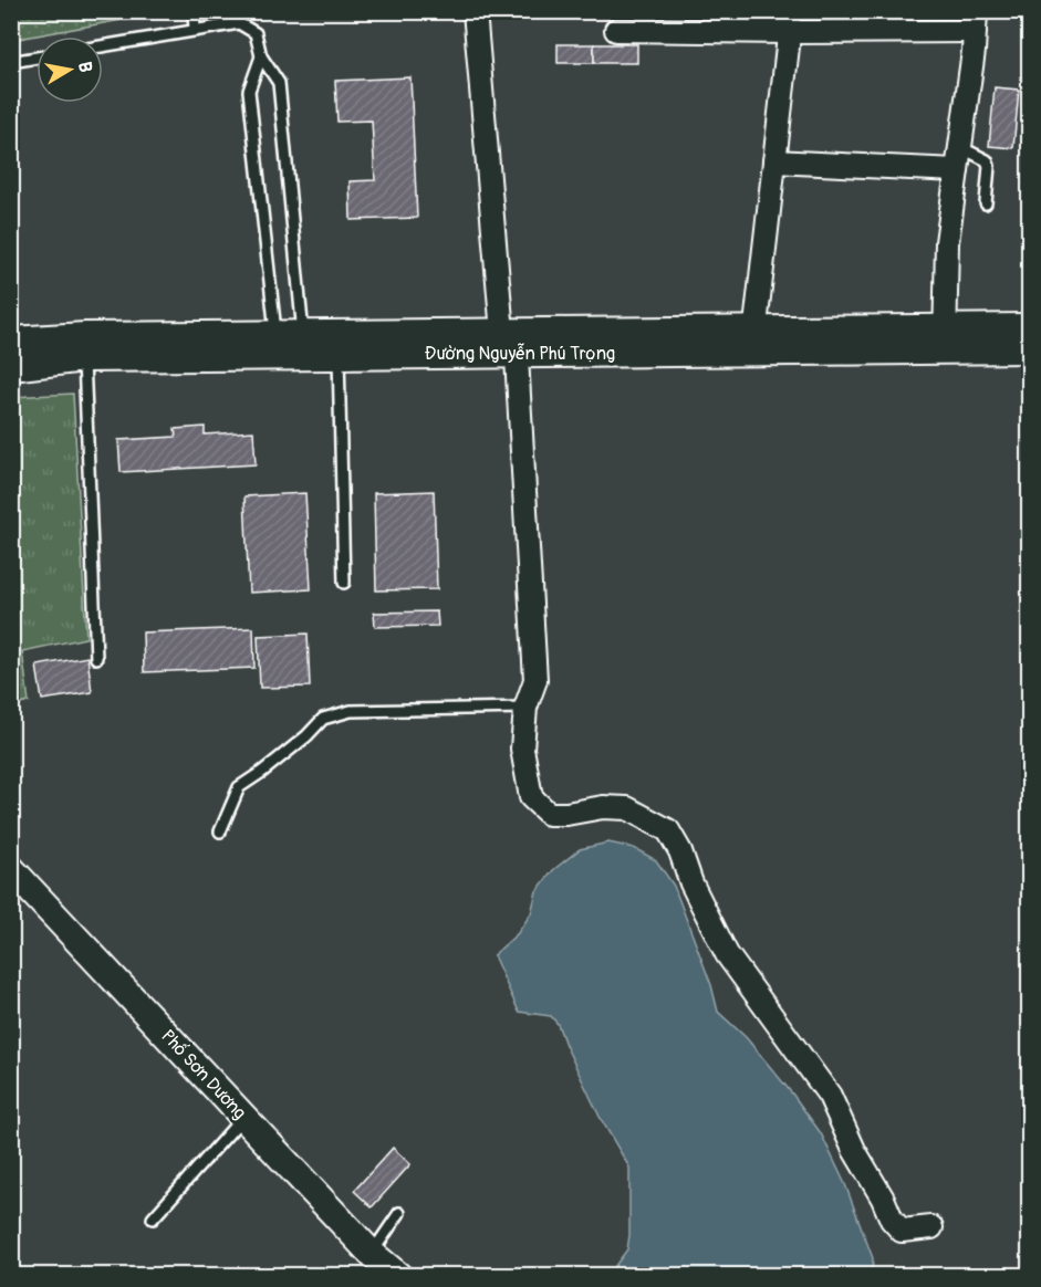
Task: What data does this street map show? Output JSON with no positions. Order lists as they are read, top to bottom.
{
  "streets": {
    "street": ["Đường Nguyễn Phú Trọng", "Phố Sơn Dương"]
  },
  "north": "right"
}
